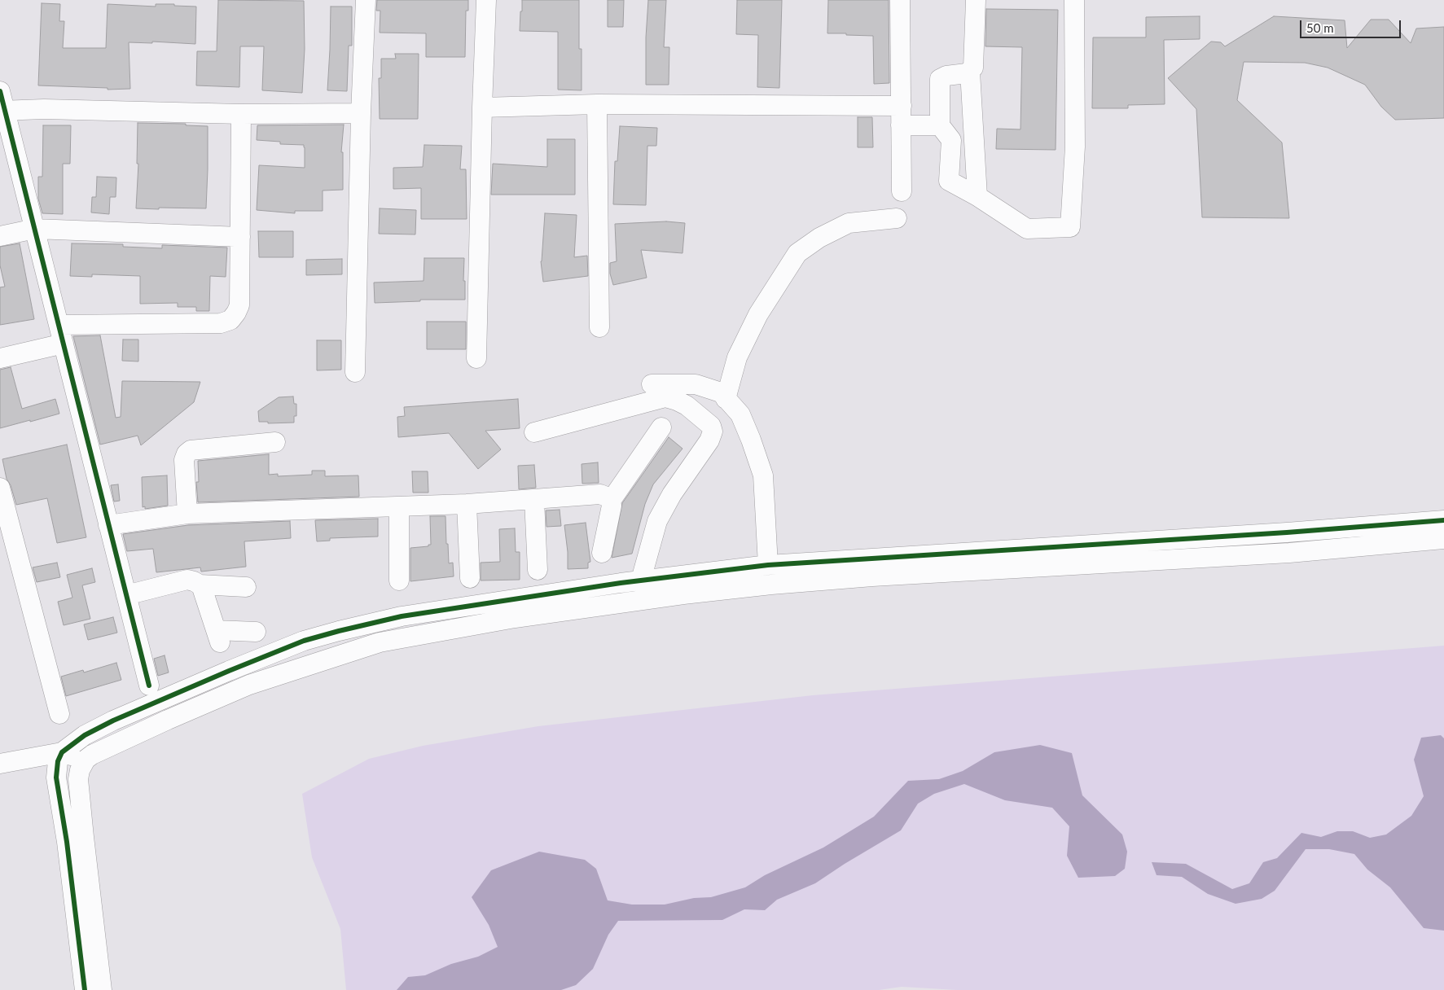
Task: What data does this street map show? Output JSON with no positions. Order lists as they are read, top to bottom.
{
  "scale_bar": "50 m"
}
